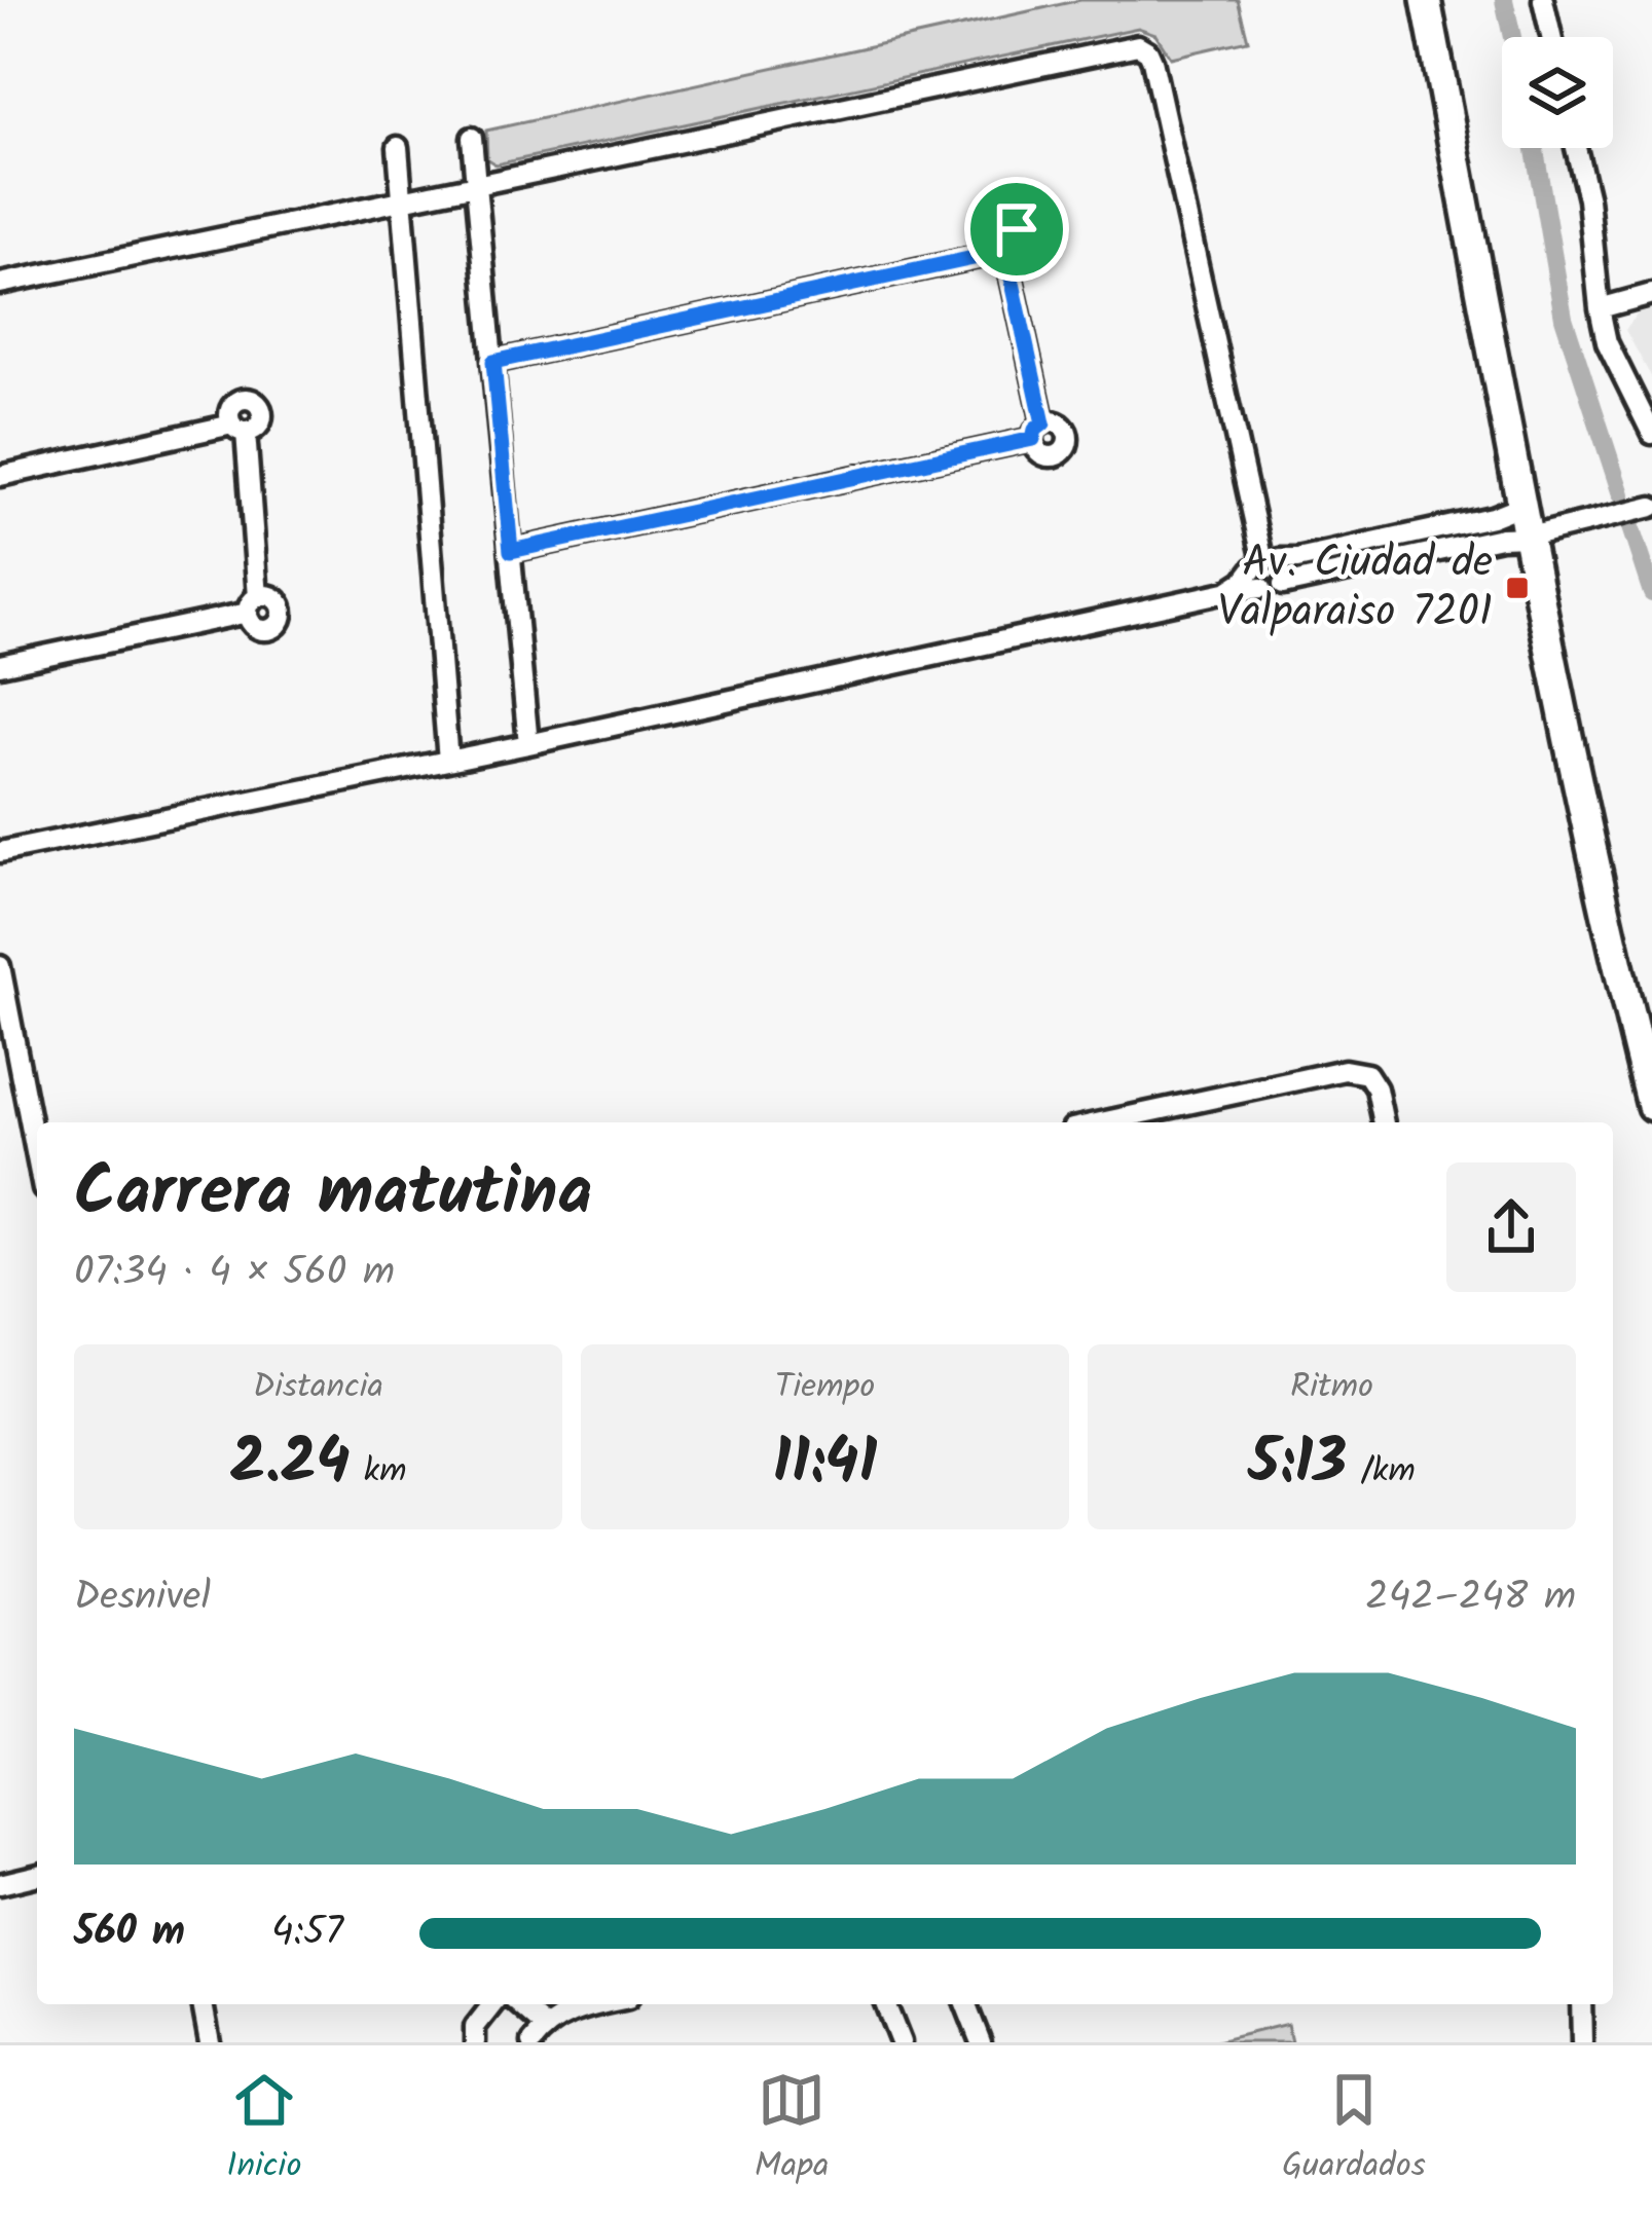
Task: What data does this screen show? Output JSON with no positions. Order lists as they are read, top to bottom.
{
  "places": {
    "transit": ["Av. Ciudad de Valparaiso 7201"]
  },
  "page": {
    "heading": ["Carrera matutina", "07:34 · 4 × 560 m"],
    "stats": [
      ["Distancia", "2.24 km"],
      ["Tiempo", "11:41"],
      ["Ritmo", "5:13 /km"]
    ],
    "chart": ["Desnivel", "242–248 m"],
    "list": [
      {
        "name": "560 m",
        "note": "4:57"
      }
    ],
    "tabs": ["Inicio", "Mapa", "Guardados"]
  }
}
